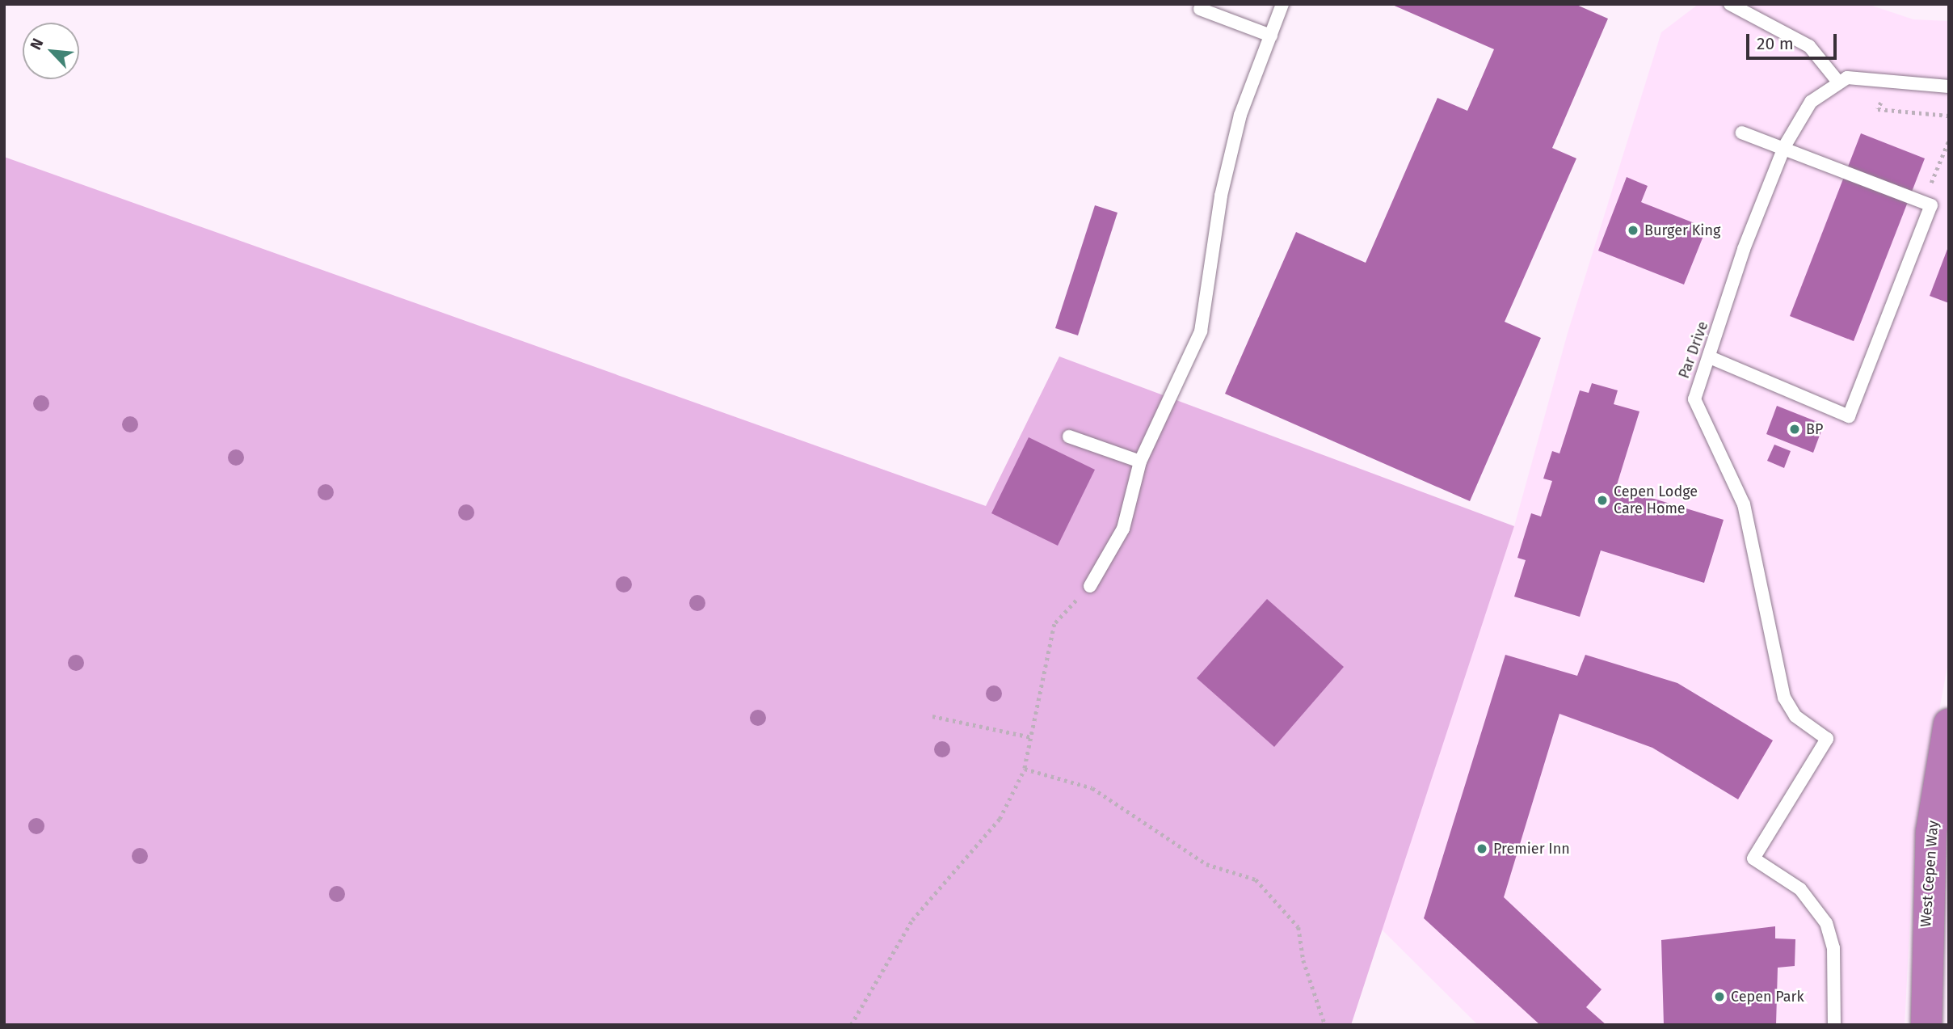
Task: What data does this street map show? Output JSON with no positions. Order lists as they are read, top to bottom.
{
  "streets": {
    "highway": ["West Cepen Way"],
    "lane": ["Par Drive"]
  },
  "places": [
    "Burger King",
    "BP",
    "Cepen Lodge Care Home",
    "Premier Inn",
    "Cepen Park"
  ],
  "scale_bar": "20 m",
  "north": "top left"
}
